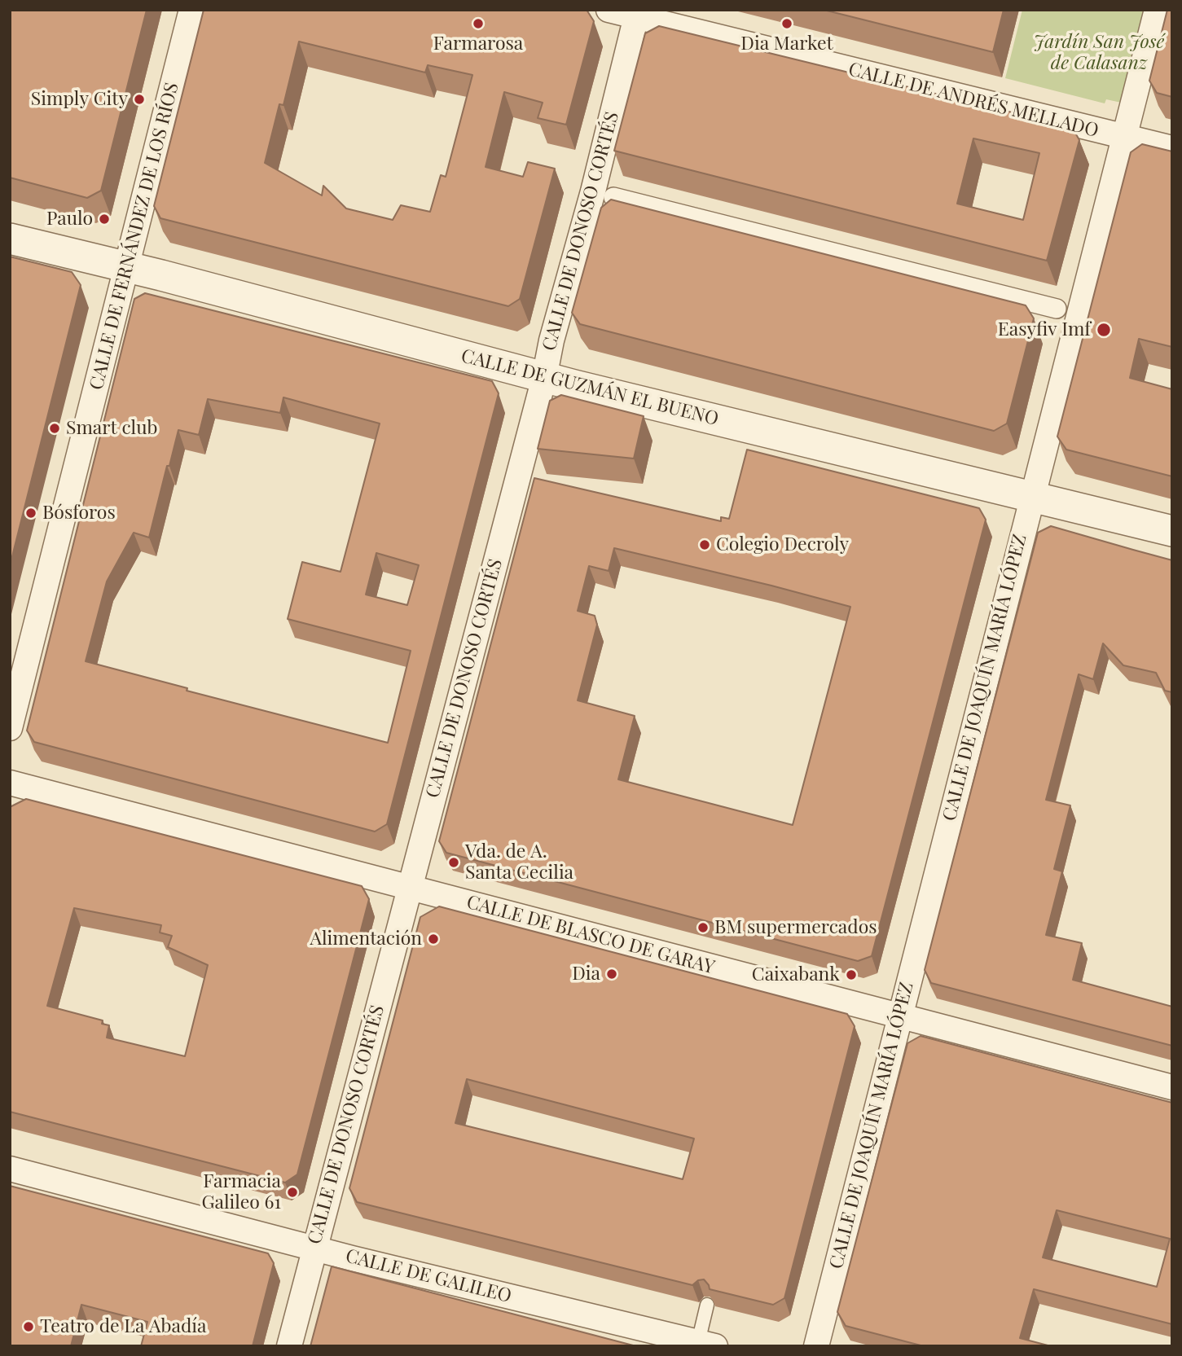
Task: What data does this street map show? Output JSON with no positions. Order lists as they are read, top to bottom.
{
  "streets": {
    "street": [
      "CALLE DE ANDRÉS MELLADO",
      "CALLE DE DONOSO CORTÉS",
      "CALLE DE FERNÁNDEZ DE LOS RÍOS",
      "CALLE DE GUZMÁN EL BUENO",
      "CALLE DE JOAQUÍN MARÍA LÓPEZ",
      "CALLE DE BLASCO DE GARAY",
      "CALLE DE GALILEO"
    ]
  },
  "crossings": [
    ["CALLE DE ANDRÉS MELLADO", "CALLE DE DONOSO CORTÉS"],
    ["CALLE DE ANDRÉS MELLADO", "CALLE DE JOAQUÍN MARÍA LÓPEZ"],
    ["CALLE DE DONOSO CORTÉS", "CALLE DE GUZMÁN EL BUENO"],
    ["CALLE DE DONOSO CORTÉS", "CALLE DE BLASCO DE GARAY"],
    ["CALLE DE DONOSO CORTÉS", "CALLE DE GALILEO"],
    ["CALLE DE FERNÁNDEZ DE LOS RÍOS", "CALLE DE GUZMÁN EL BUENO"],
    ["CALLE DE GUZMÁN EL BUENO", "CALLE DE JOAQUÍN MARÍA LÓPEZ"],
    ["CALLE DE JOAQUÍN MARÍA LÓPEZ", "CALLE DE BLASCO DE GARAY"]
  ],
  "parks": ["Jardín San José de Calasanz"],
  "places": [
    "Farmarosa",
    "Dia Market",
    "Simply City",
    "Paulo",
    "Easyfiv Imf",
    "Smart club",
    "Bósforos",
    "Colegio Decroly",
    "Vda. de A. Santa Cecilia",
    "BM supermercados",
    "Alimentación",
    "Dia",
    "Caixabank",
    "Farmacia Galileo 61",
    "Teatro de La Abadía"
  ]
}
